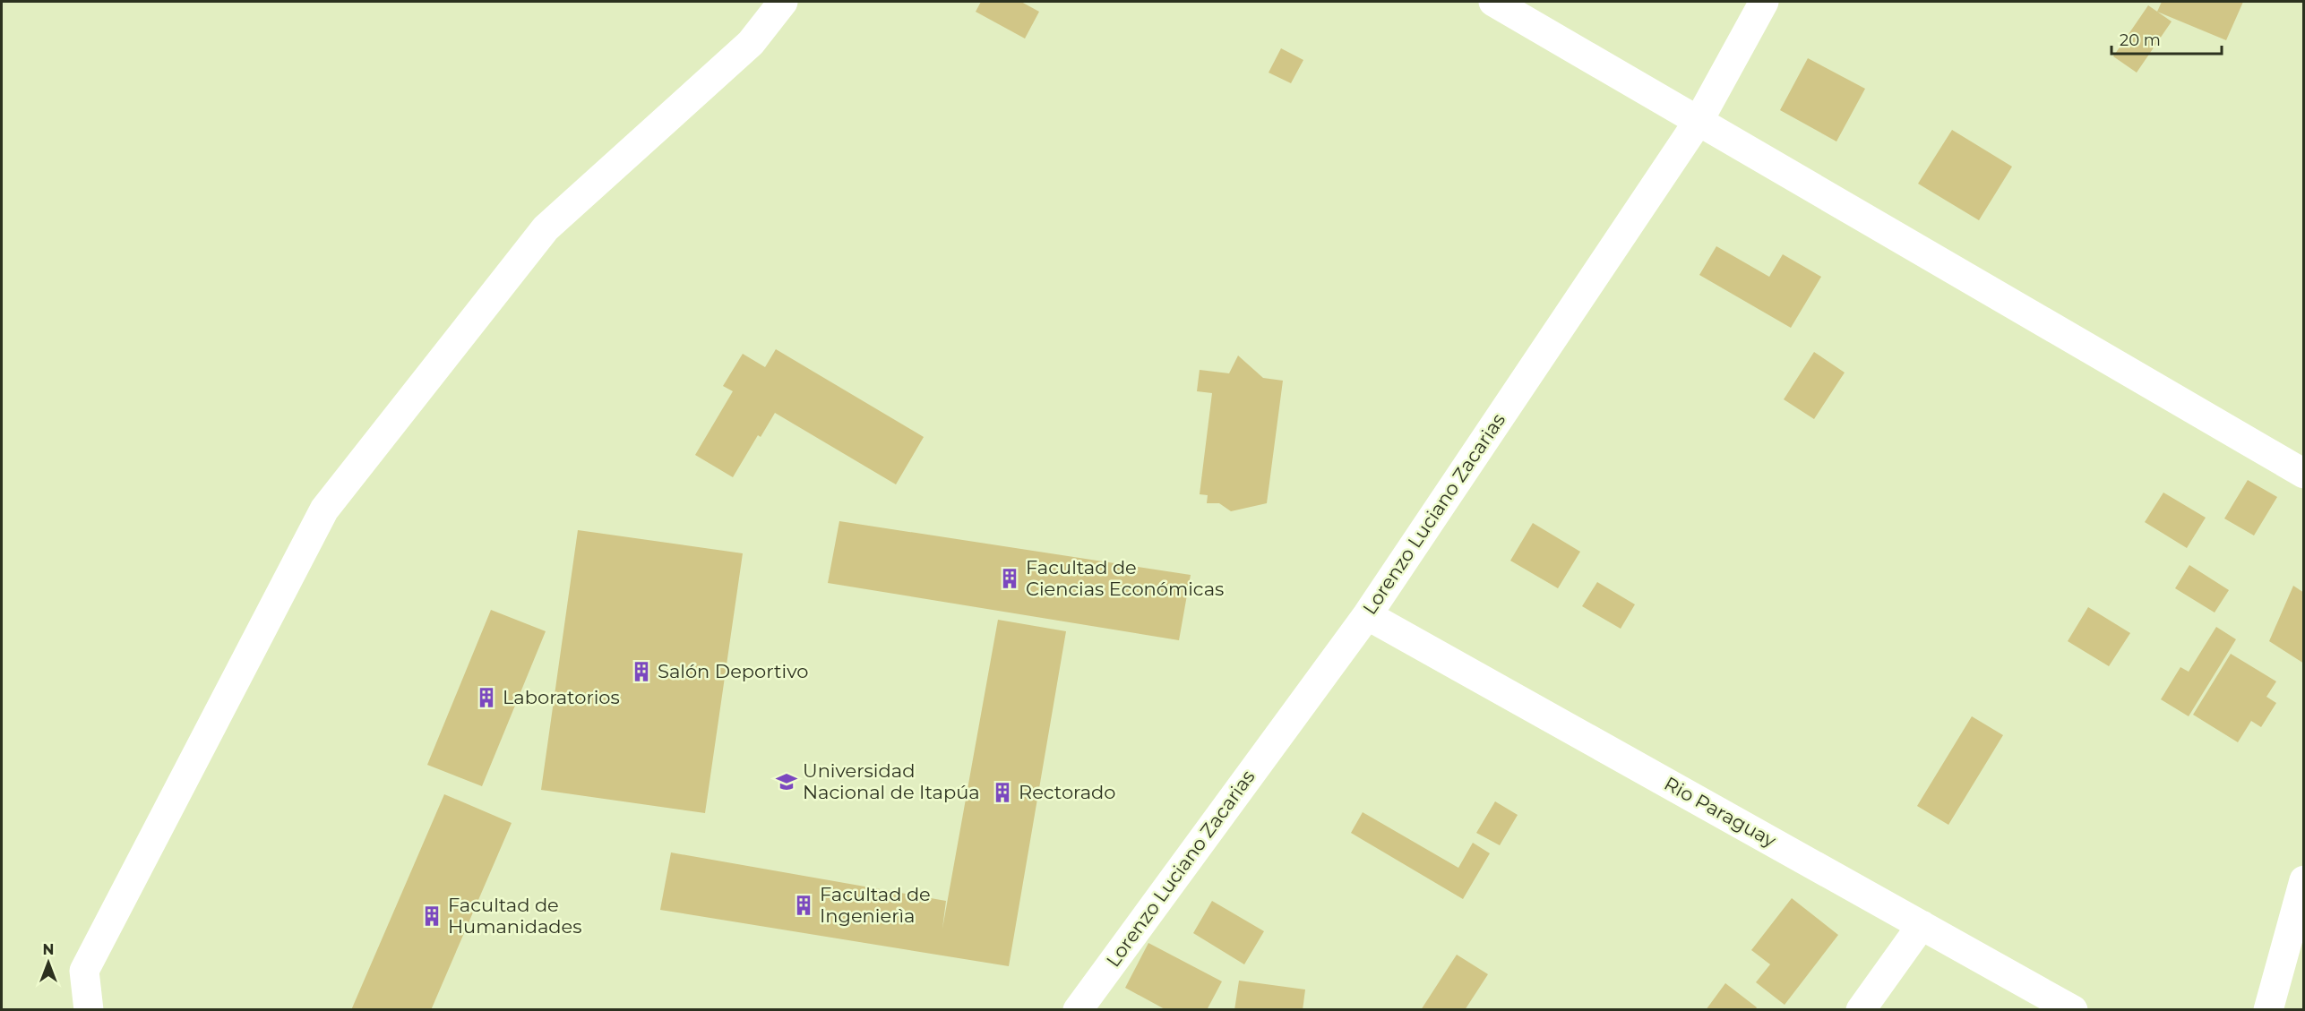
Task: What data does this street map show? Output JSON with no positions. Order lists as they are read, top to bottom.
{
  "streets": {
    "street": ["Lorenzo Luciano Zacarias", "Rio Paraguay"]
  },
  "crossings": [
    ["Lorenzo Luciano Zacarias", "Rio Paraguay"]
  ],
  "places": {
    "building": [
      "Facultad de Ciencias Económicas",
      "Salón Deportivo",
      "Laboratorios",
      "Rectorado",
      "Facultad de Ingenierìa",
      "Facultad de Humanidades"
    ],
    "school or university": ["Universidad Nacional de Itapúa"]
  },
  "scale_bar": "20 m",
  "north": "top"
}
